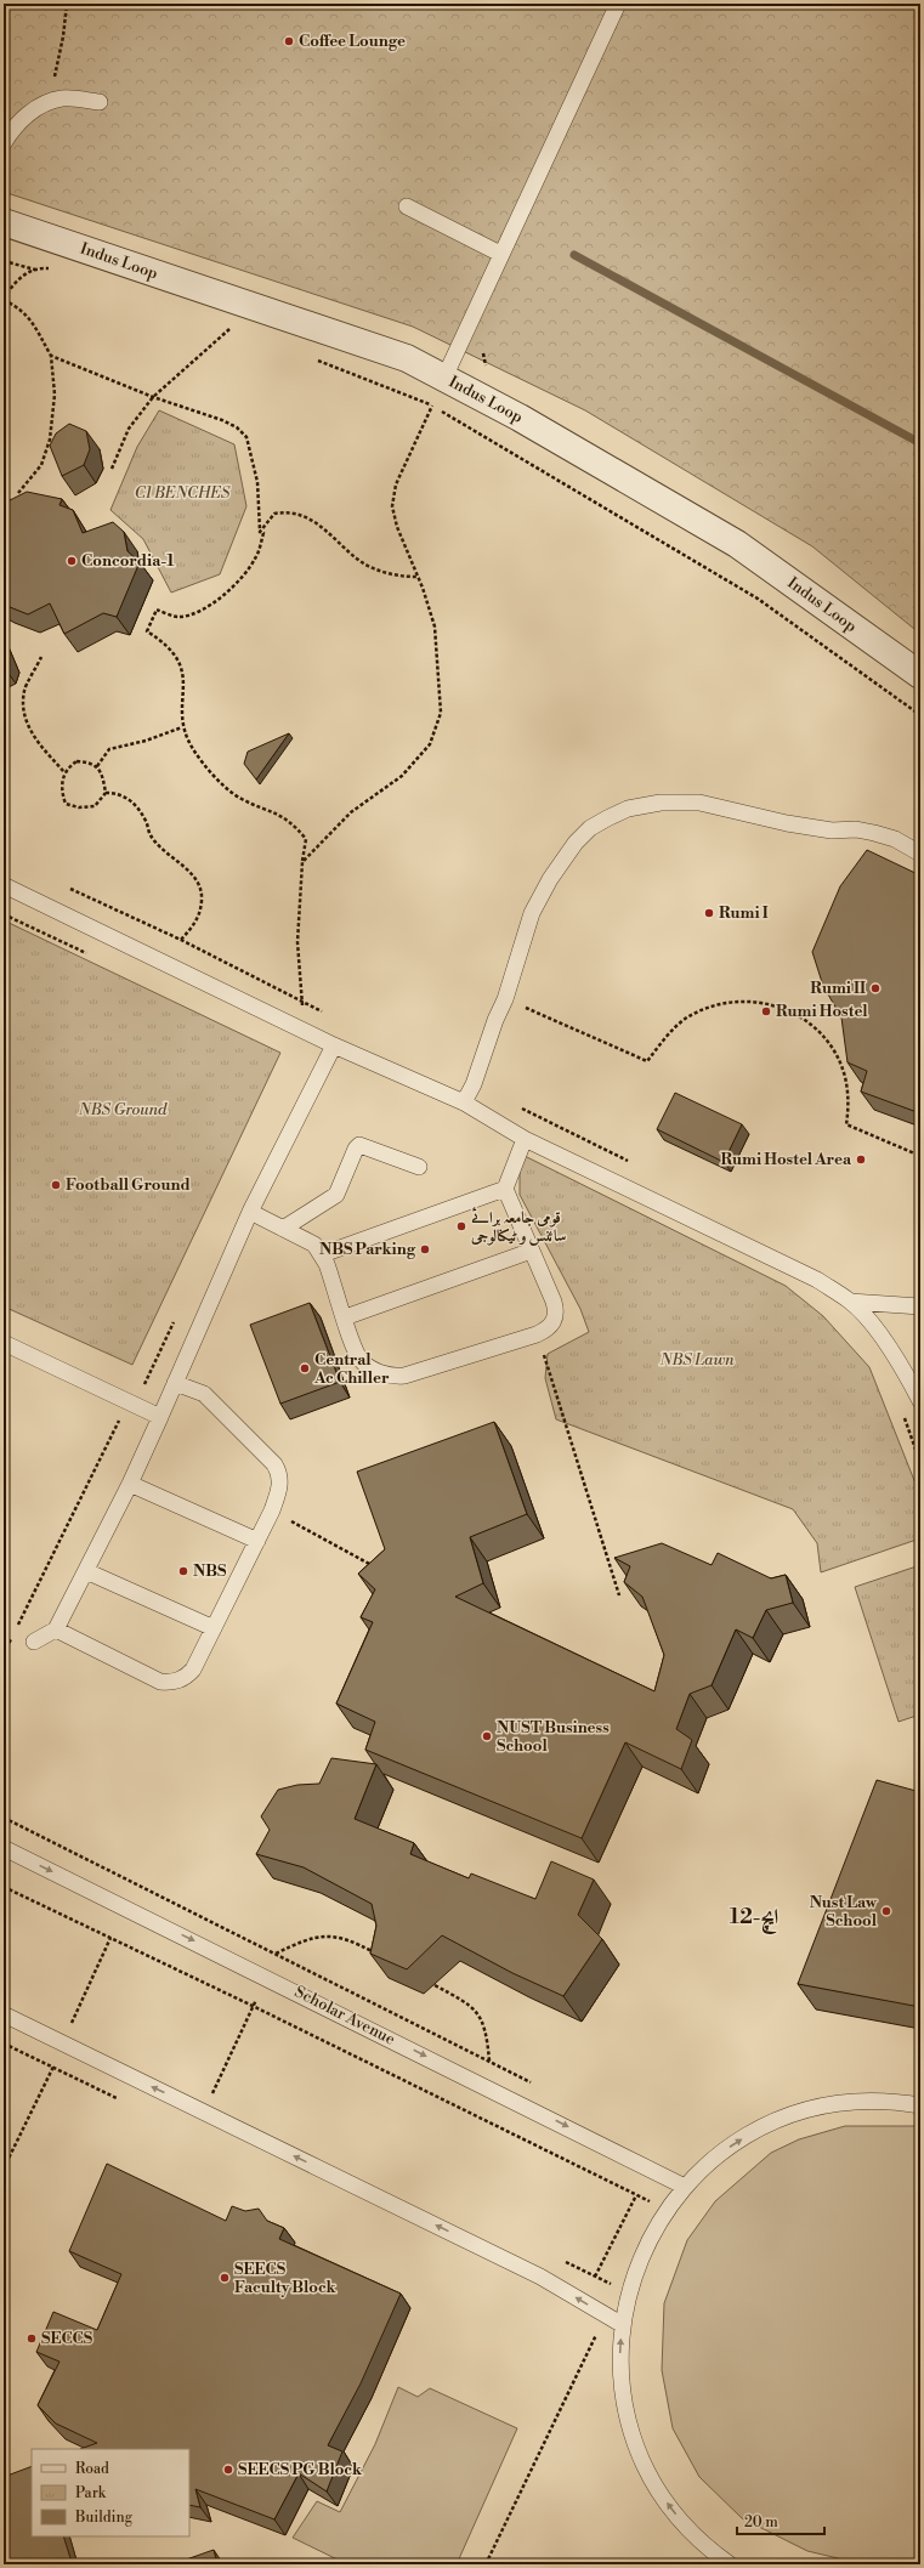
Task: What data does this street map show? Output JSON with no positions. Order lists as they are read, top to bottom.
{
  "streets": {
    "street": ["Indus Loop"],
    "lane": ["Scholar Avenue"]
  },
  "one_way": ["Scholar Avenue"],
  "districts": ["ایچ-12"],
  "parks": ["C1 BENCHES", "NBS Ground", "NBS Lawn"],
  "places": [
    "Coffee Lounge",
    "Concordia-1",
    "Rumi I",
    "Rumi II",
    "Rumi Hostel",
    "Rumi Hostel Area",
    "Football Ground",
    "قومی جامعہ برائے سائنس و ٹیکنالوجی",
    "NBS Parking",
    "Central Ac Chiller",
    "NBS",
    "NUST Business School",
    "Nust Law School",
    "SEECS Faculty Block",
    "SECCS",
    "SEECS PG Block"
  ],
  "legend": ["Road", "Park", "Building"],
  "scale_bar": "20 m"
}
